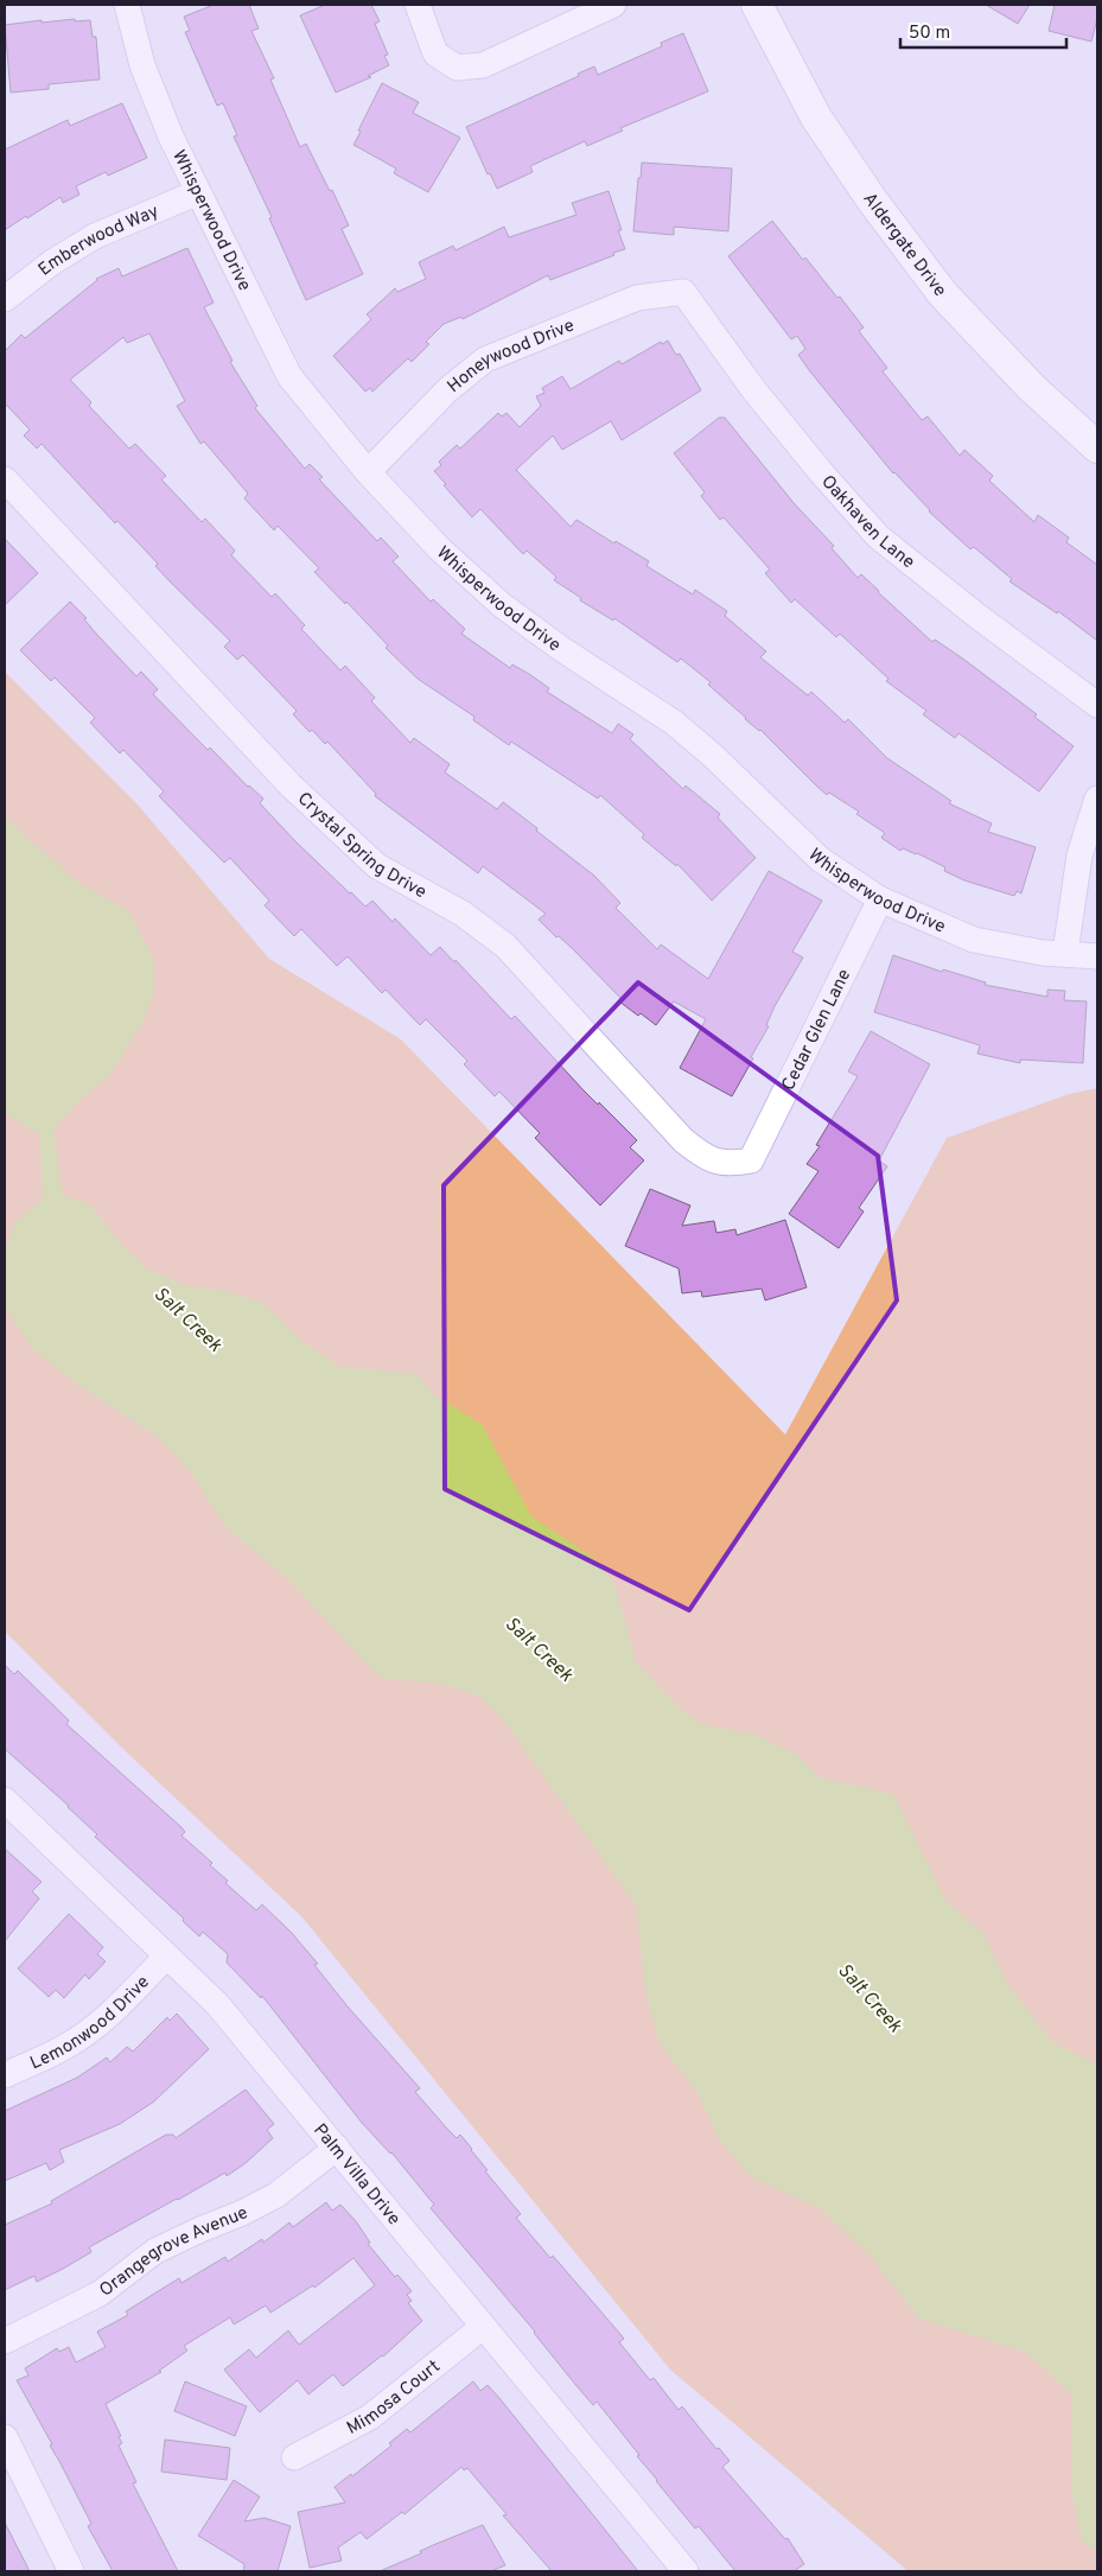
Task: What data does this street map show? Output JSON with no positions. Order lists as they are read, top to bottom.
{
  "streets": {
    "street": [
      "Whisperwood Drive",
      "Emberwood Way",
      "Aldergate Drive",
      "Honeywood Drive",
      "Oakhaven Lane",
      "Crystal Spring Drive",
      "Cedar Glen Lane",
      "Lemonwood Drive",
      "Palm Villa Drive",
      "Orangegrove Avenue",
      "Mimosa Court"
    ]
  },
  "crossings": [
    ["Whisperwood Drive", "Emberwood Way"],
    ["Whisperwood Drive", "Honeywood Drive"],
    ["Whisperwood Drive", "Cedar Glen Lane"],
    ["Honeywood Drive", "Oakhaven Lane"],
    ["Crystal Spring Drive", "Cedar Glen Lane"],
    ["Lemonwood Drive", "Palm Villa Drive"],
    ["Palm Villa Drive", "Orangegrove Avenue"],
    ["Palm Villa Drive", "Mimosa Court"]
  ],
  "water": ["Salt Creek"],
  "scale_bar": "50 m"
}
